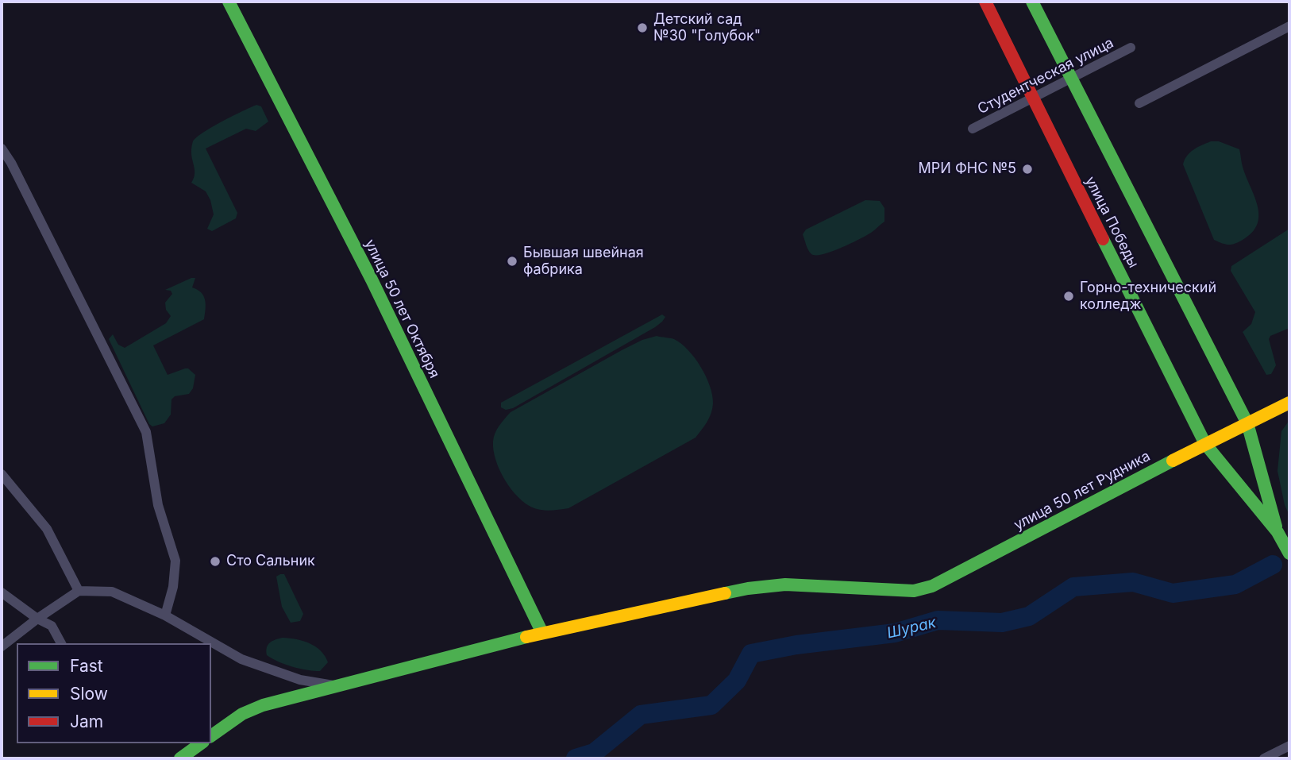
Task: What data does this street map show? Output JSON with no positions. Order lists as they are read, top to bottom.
{
  "streets": {
    "street": [
      "Студентческая улица",
      "улица Победы",
      "улица 50 лет Октября",
      "улица 50 лет Рудника"
    ]
  },
  "crossings": [
    ["Студентческая улица", "улица Победы"],
    ["улица Победы", "улица 50 лет Рудника"],
    ["улица 50 лет Октября", "улица 50 лет Рудника"]
  ],
  "water": ["Шурак"],
  "places": [
    "Детский сад №30 \"Голубок\"",
    "МРИ ФНС №5",
    "Бывшая швейная фабрика",
    "Горно-технический колледж",
    "Сто Сальник"
  ],
  "legend": ["Fast", "Slow", "Jam"]
}
